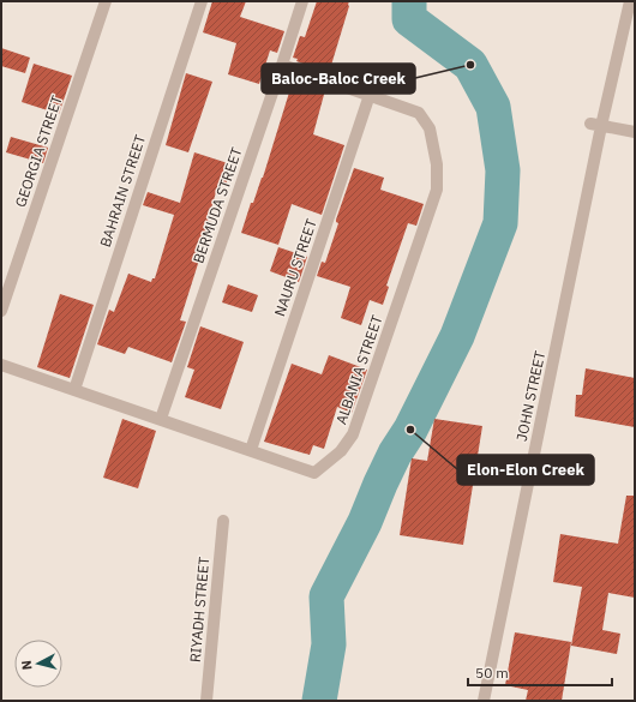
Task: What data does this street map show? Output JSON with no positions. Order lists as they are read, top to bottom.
{
  "streets": {
    "street": [
      "GEORGIA STREET",
      "BAHRAIN STREET",
      "BERMUDA STREET",
      "NAURU STREET",
      "ALBANIA STREET",
      "JOHN STREET",
      "RIYADH STREET"
    ]
  },
  "crossings": [
    ["BAHRAIN STREET", "ALBANIA STREET"],
    ["BERMUDA STREET", "ALBANIA STREET"],
    ["NAURU STREET", "ALBANIA STREET"]
  ],
  "places": ["Baloc-Baloc Creek", "Elon-Elon Creek"],
  "scale_bar": "50 m",
  "north": "left"
}
